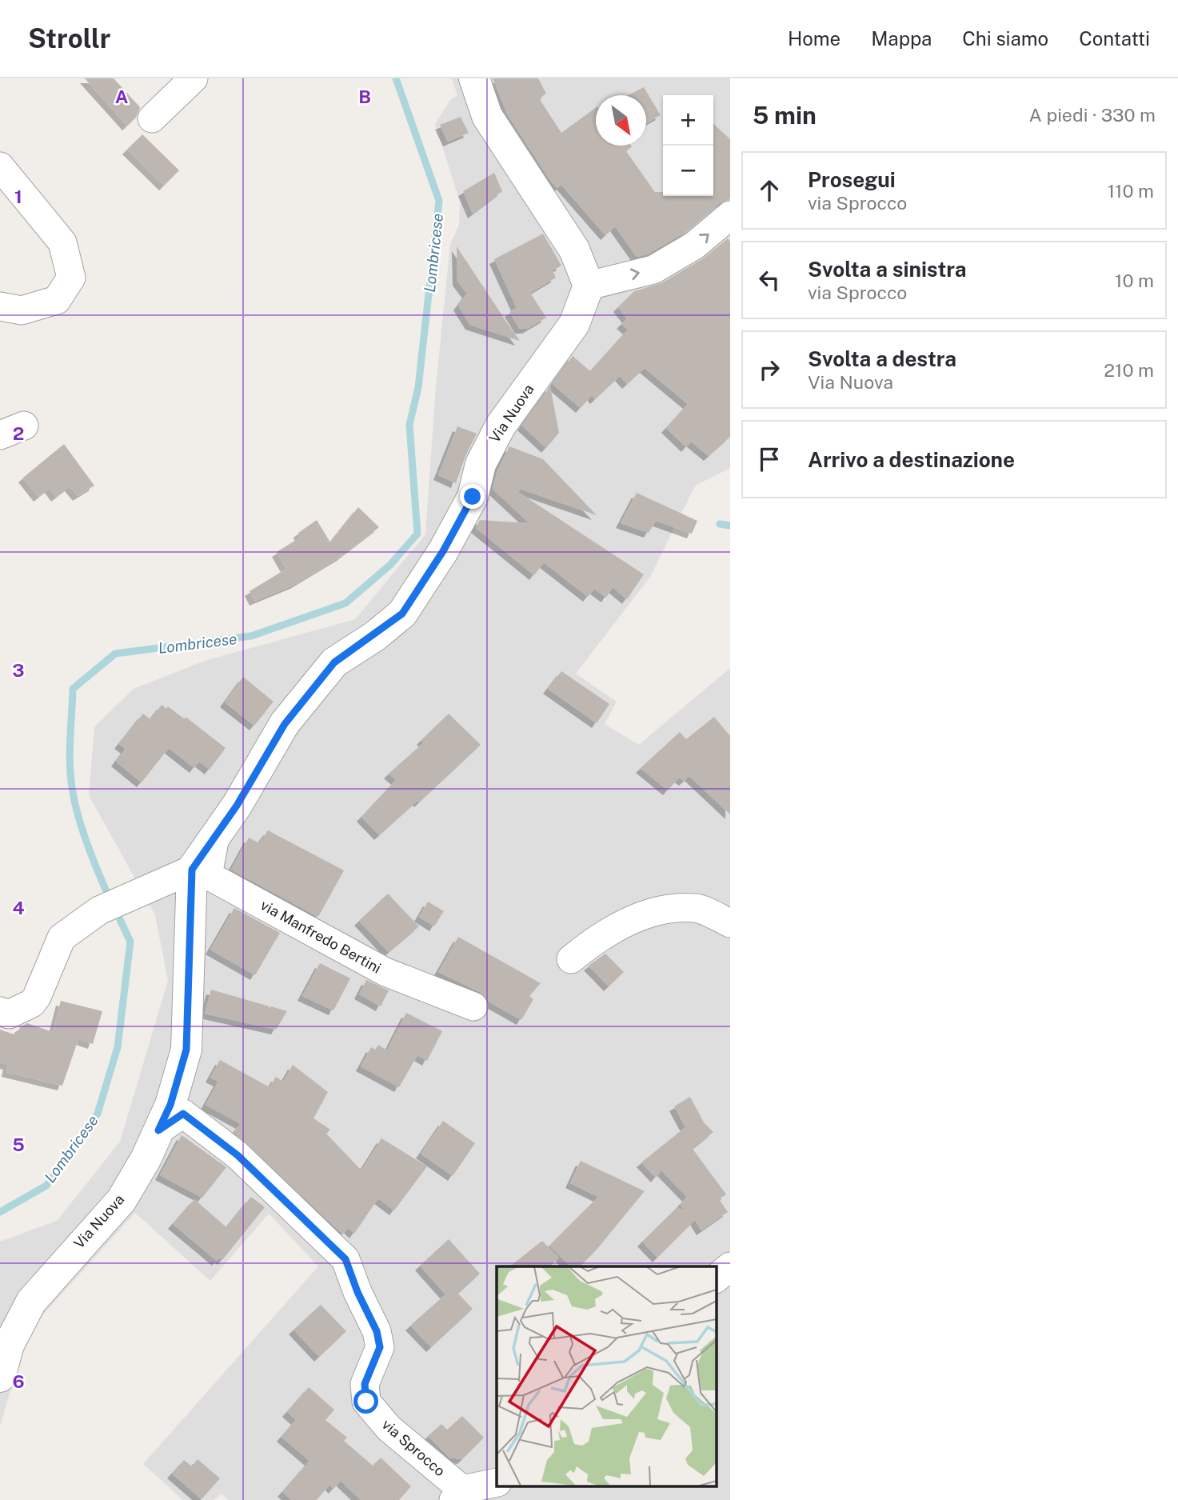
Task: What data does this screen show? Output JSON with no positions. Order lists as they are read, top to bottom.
{
  "streets": {
    "street": ["Via Nuova", "via Manfredo Bertini", "via Sprocco"]
  },
  "crossings": [
    ["Via Nuova", "via Manfredo Bertini"],
    ["Via Nuova", "via Sprocco"]
  ],
  "water": ["Lombricese"],
  "north": "bottom right",
  "page": {
    "header": "Strollr",
    "nav": [
      "Home",
      "Mappa",
      "Chi siamo",
      "Contatti"
    ],
    "heading": ["5 min", "A piedi · 330 m"],
    "map_buttons": ["+", "−"],
    "list": [
      ["Prosegui", "via Sprocco", "110 m"],
      ["Svolta a sinistra", "via Sprocco", "10 m"],
      ["Svolta a destra", "Via Nuova", "210 m"],
      "Arrivo a destinazione"
    ]
  },
  "grid": {
    "columns": ["A", "B"],
    "rows": [
      "1",
      "2",
      "3",
      "4",
      "5",
      "6"
    ]
  }
}
